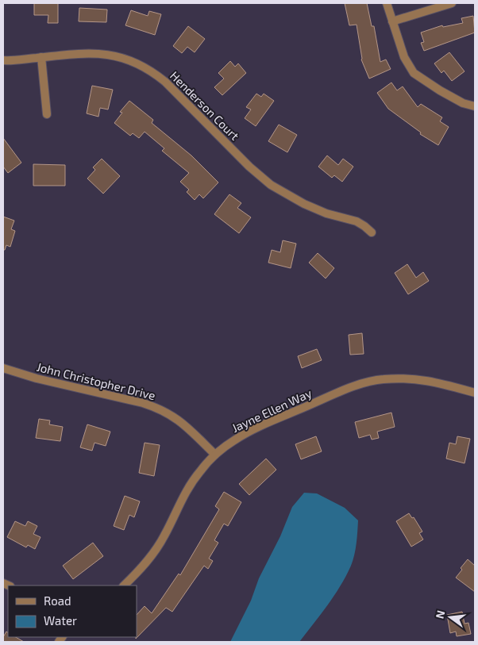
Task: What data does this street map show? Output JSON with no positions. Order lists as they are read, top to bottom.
{
  "streets": {
    "street": ["Henderson Court", "John Christopher Drive", "Jayne Ellen Way"]
  },
  "crossings": [
    ["John Christopher Drive", "Jayne Ellen Way"]
  ],
  "legend": ["Road", "Water"],
  "north": "left"
}
